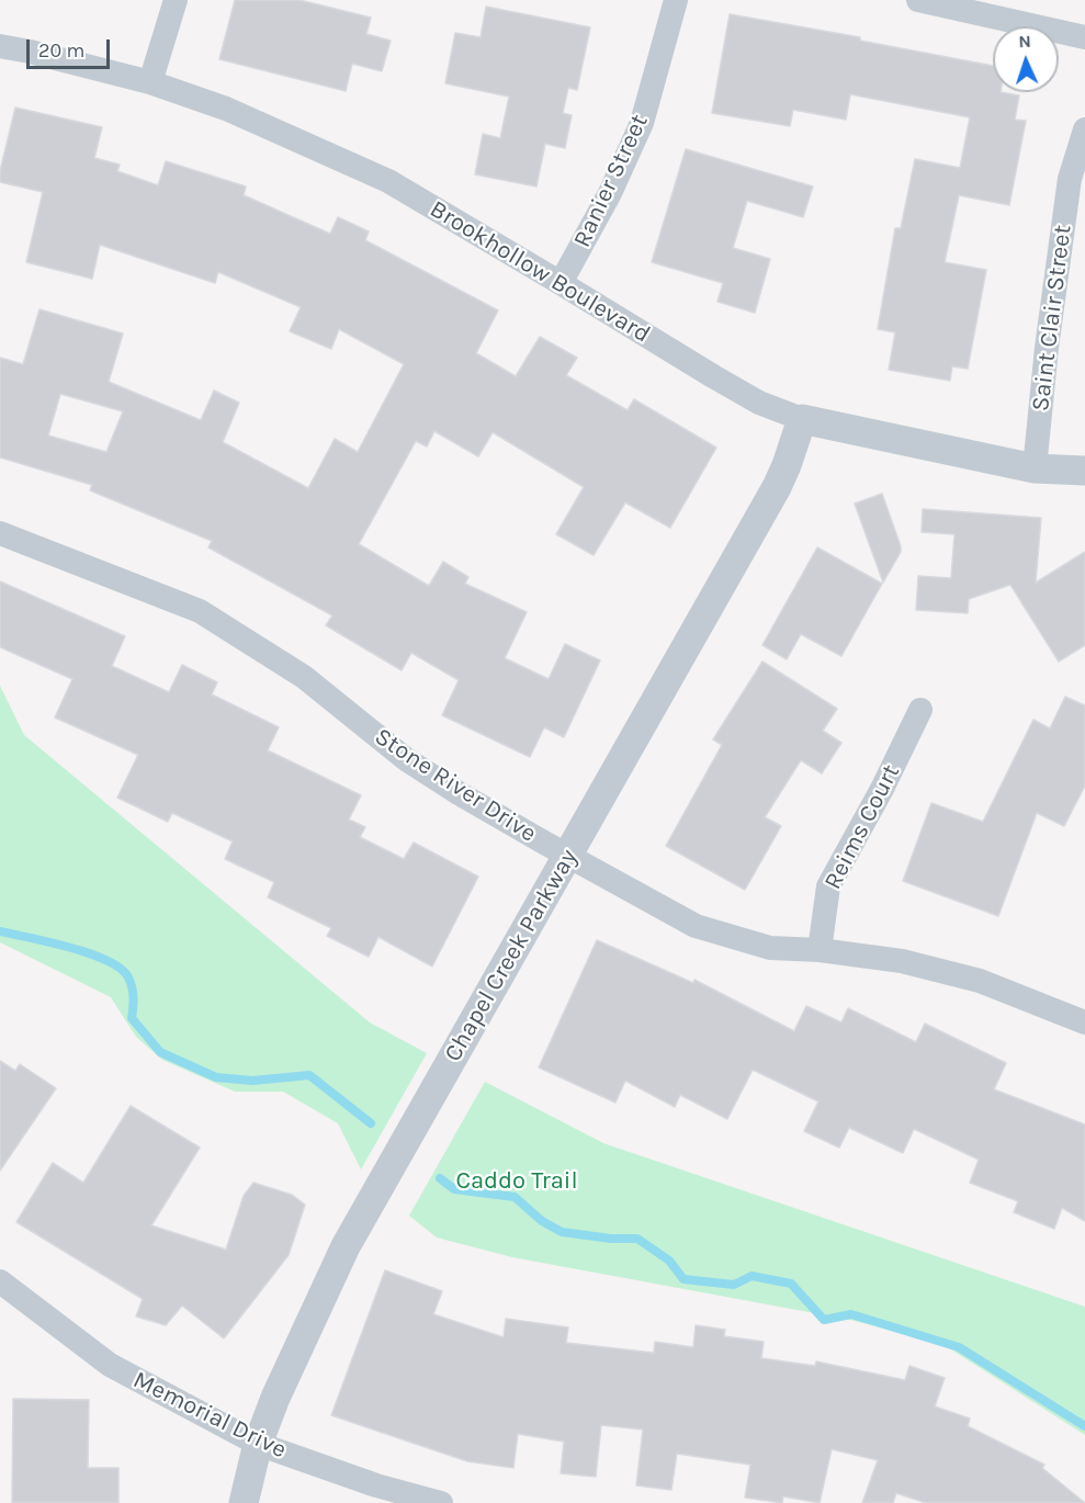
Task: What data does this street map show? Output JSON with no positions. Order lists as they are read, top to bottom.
{
  "streets": {
    "street": [
      "Ranier Street",
      "Brookhollow Boulevard",
      "Saint Clair Street",
      "Stone River Drive",
      "Reims Court",
      "Chapel Creek Parkway",
      "Memorial Drive"
    ]
  },
  "crossings": [
    ["Ranier Street", "Brookhollow Boulevard"],
    ["Brookhollow Boulevard", "Saint Clair Street"],
    ["Brookhollow Boulevard", "Chapel Creek Parkway"],
    ["Stone River Drive", "Reims Court"],
    ["Stone River Drive", "Chapel Creek Parkway"],
    ["Chapel Creek Parkway", "Memorial Drive"]
  ],
  "parks": ["Caddo Trail"],
  "scale_bar": "20 m",
  "north": "top"
}
